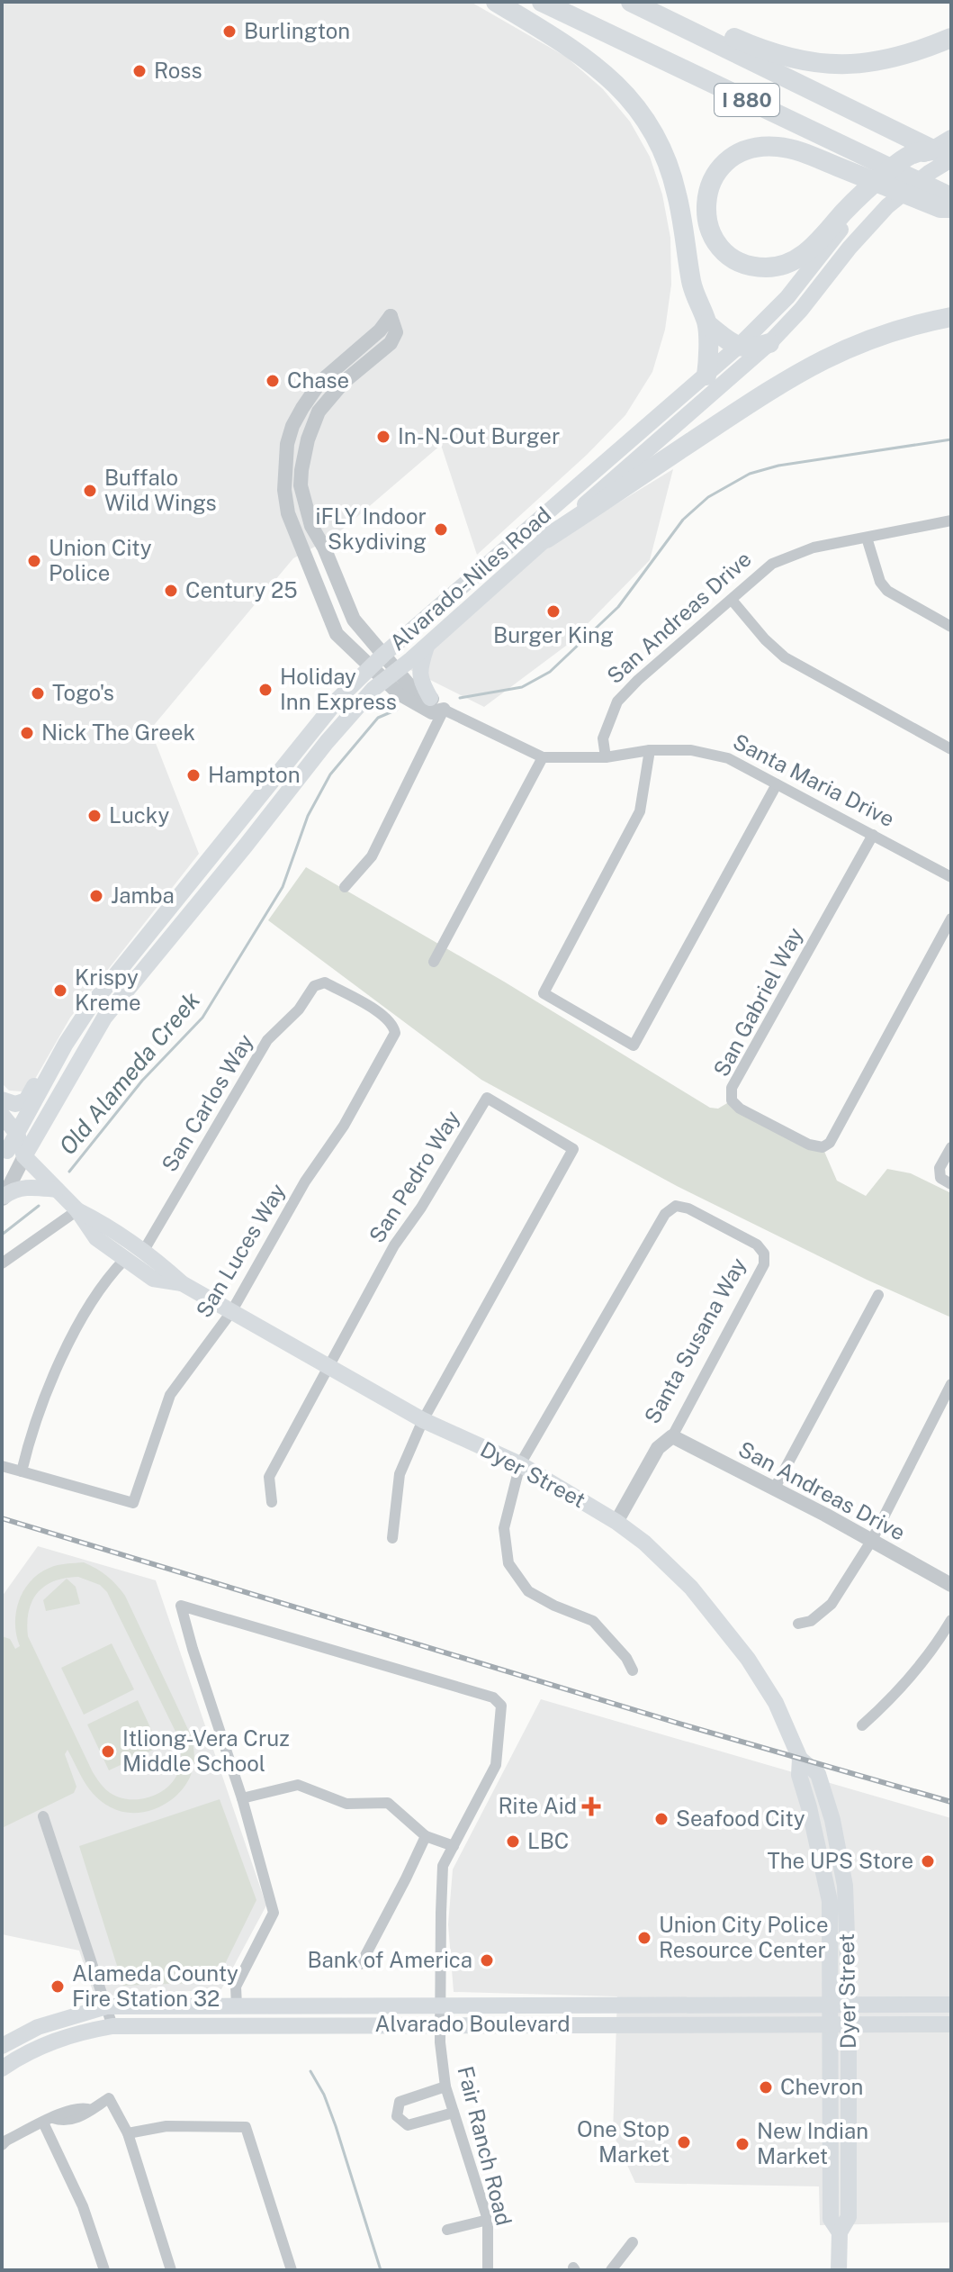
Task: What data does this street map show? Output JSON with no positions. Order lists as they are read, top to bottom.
{
  "streets": {
    "highway": ["I 880"],
    "main road": ["Alvarado-Niles Road", "Dyer Street", "Alvarado Boulevard"],
    "street": [
      "San Andreas Drive",
      "Santa Maria Drive",
      "San Gabriel Way",
      "San Carlos Way",
      "San Pedro Way",
      "San Luces Way",
      "Santa Susana Way",
      "Fair Ranch Road"
    ]
  },
  "crossings": [
    ["I 880", "Alvarado-Niles Road"],
    ["Alvarado-Niles Road", "Santa Maria Drive"],
    ["Alvarado-Niles Road", "Dyer Street"],
    ["San Andreas Drive", "Santa Maria Drive"],
    ["San Andreas Drive", "Santa Susana Way"],
    ["Santa Maria Drive", "San Gabriel Way"],
    ["San Carlos Way", "San Luces Way"],
    ["San Carlos Way", "Dyer Street"],
    ["San Pedro Way", "Dyer Street"],
    ["San Luces Way", "Dyer Street"],
    ["Santa Susana Way", "Dyer Street"],
    ["Dyer Street", "Alvarado Boulevard"],
    ["Alvarado Boulevard", "Fair Ranch Road"]
  ],
  "water": ["Old Alameda Creek"],
  "places": {
    "other": [
      "Burlington",
      "Ross",
      "Chase",
      "In-N-Out Burger",
      "Buffalo Wild Wings",
      "iFLY Indoor Skydiving",
      "Union City Police",
      "Century 25",
      "Burger King",
      "Holiday Inn Express",
      "Togo's",
      "Nick The Greek",
      "Hampton",
      "Lucky",
      "Jamba",
      "Krispy Kreme",
      "Itliong-Vera Cruz Middle School",
      "Seafood City",
      "LBC",
      "The UPS Store",
      "Union City Police Resource Center",
      "Bank of America",
      "Alameda County Fire Station 32",
      "Chevron",
      "One Stop Market",
      "New Indian Market"
    ],
    "health": ["Rite Aid"]
  }
}
